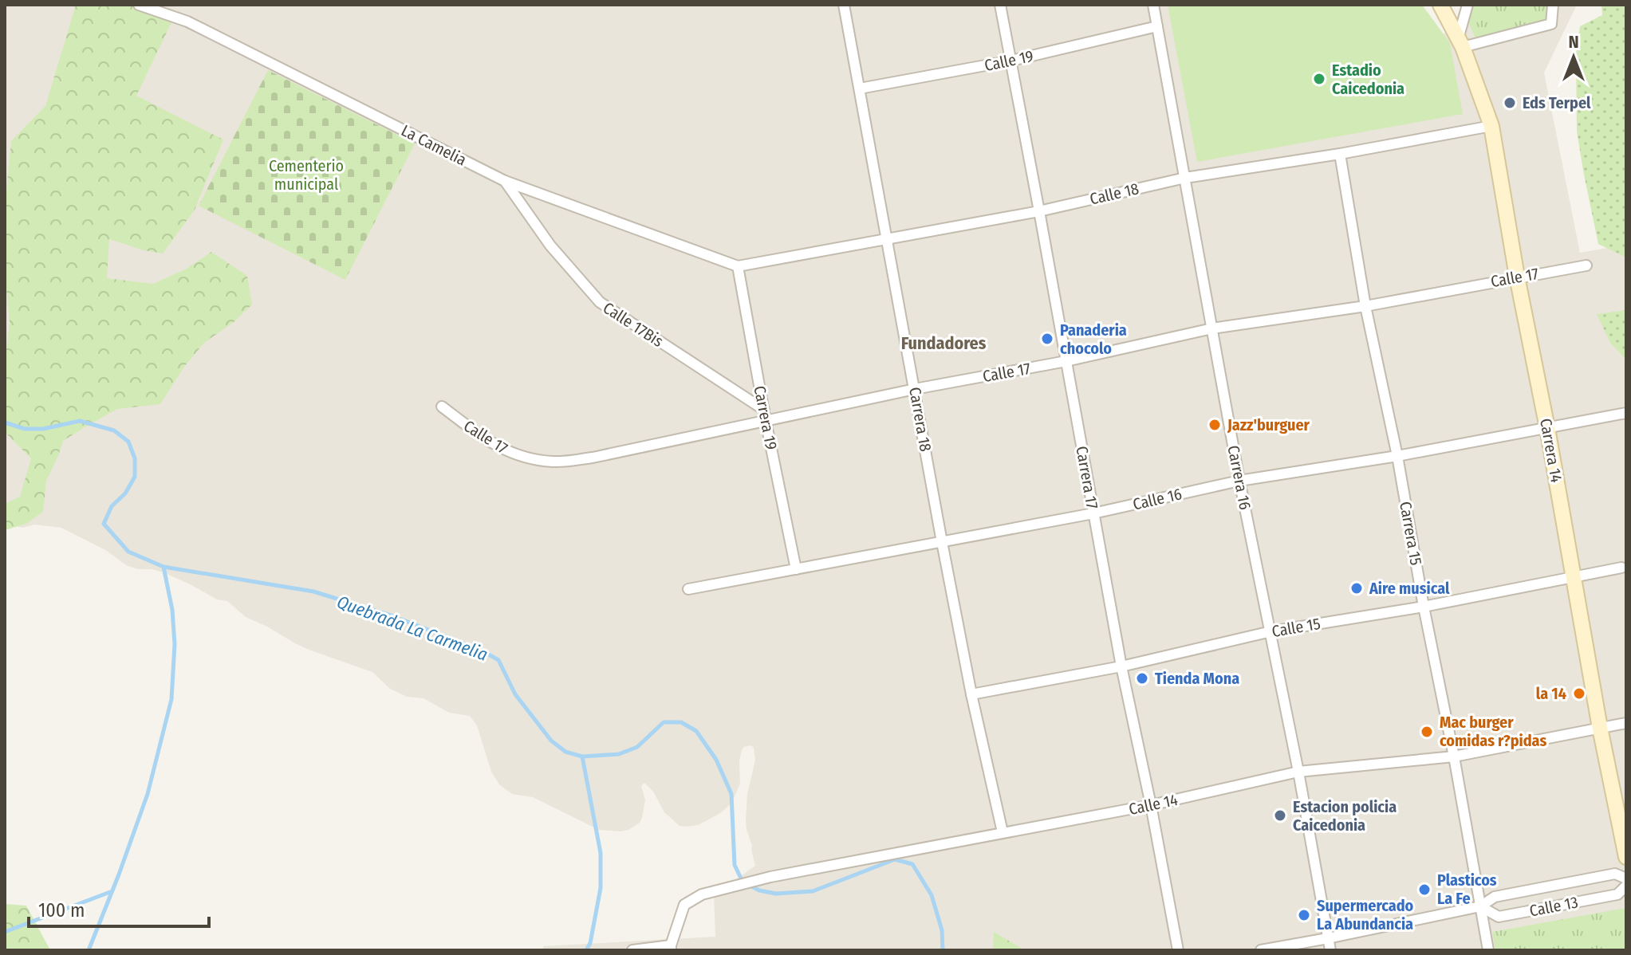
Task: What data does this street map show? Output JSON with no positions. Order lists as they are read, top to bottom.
{
  "streets": {
    "main road": ["Carrera 14"],
    "street": [
      "Calle 19",
      "La Camelia",
      "Calle 18",
      "Calle 17",
      "Calle 17Bis",
      "Carrera 19",
      "Carrera 18",
      "Carrera 17",
      "Carrera 16",
      "Calle 16",
      "Carrera 15",
      "Calle 15",
      "Calle 14",
      "Calle 13"
    ]
  },
  "crossings": [
    ["Calle 19", "Carrera 18"],
    ["Calle 19", "Carrera 17"],
    ["Calle 19", "Carrera 16"],
    ["La Camelia", "Calle 18"],
    ["La Camelia", "Calle 17Bis"],
    ["La Camelia", "Carrera 19"],
    ["Calle 18", "Carrera 19"],
    ["Calle 18", "Carrera 18"],
    ["Calle 18", "Carrera 14"],
    ["Calle 18", "Carrera 17"],
    ["Calle 18", "Carrera 16"],
    ["Calle 18", "Carrera 15"],
    ["Calle 17", "Carrera 19"],
    ["Calle 17", "Carrera 18"],
    ["Calle 17", "Carrera 14"],
    ["Calle 17", "Carrera 17"],
    ["Calle 17", "Carrera 16"],
    ["Calle 17", "Carrera 15"],
    ["Calle 17Bis", "Carrera 19"],
    ["Carrera 19", "Calle 16"],
    ["Carrera 18", "Calle 16"],
    ["Carrera 18", "Calle 15"],
    ["Carrera 18", "Calle 14"],
    ["Carrera 14", "Calle 16"],
    ["Carrera 14", "Calle 15"],
    ["Carrera 14", "Calle 14"],
    ["Carrera 17", "Calle 16"],
    ["Carrera 17", "Calle 15"],
    ["Carrera 17", "Calle 14"],
    ["Carrera 16", "Calle 16"],
    ["Carrera 16", "Calle 15"],
    ["Carrera 16", "Calle 14"],
    ["Carrera 16", "Calle 13"],
    ["Calle 16", "Carrera 15"],
    ["Carrera 15", "Calle 15"],
    ["Carrera 15", "Calle 14"],
    ["Carrera 15", "Calle 13"]
  ],
  "districts": ["Fundadores"],
  "water": ["Quebrada La Carmelia"],
  "parks": ["Cementerio municipal"],
  "places": [
    "Estadio Caicedonia",
    "Eds Terpel",
    "Panaderia chocolo",
    "Jazz'burguer",
    "Aire musical",
    "Tienda Mona",
    "la 14",
    "Mac burger comidas r?pidas",
    "Estacion policia Caicedonia",
    "Plasticos La Fe",
    "Supermercado La Abundancia"
  ],
  "scale_bar": "100 m",
  "north": "top"
}
